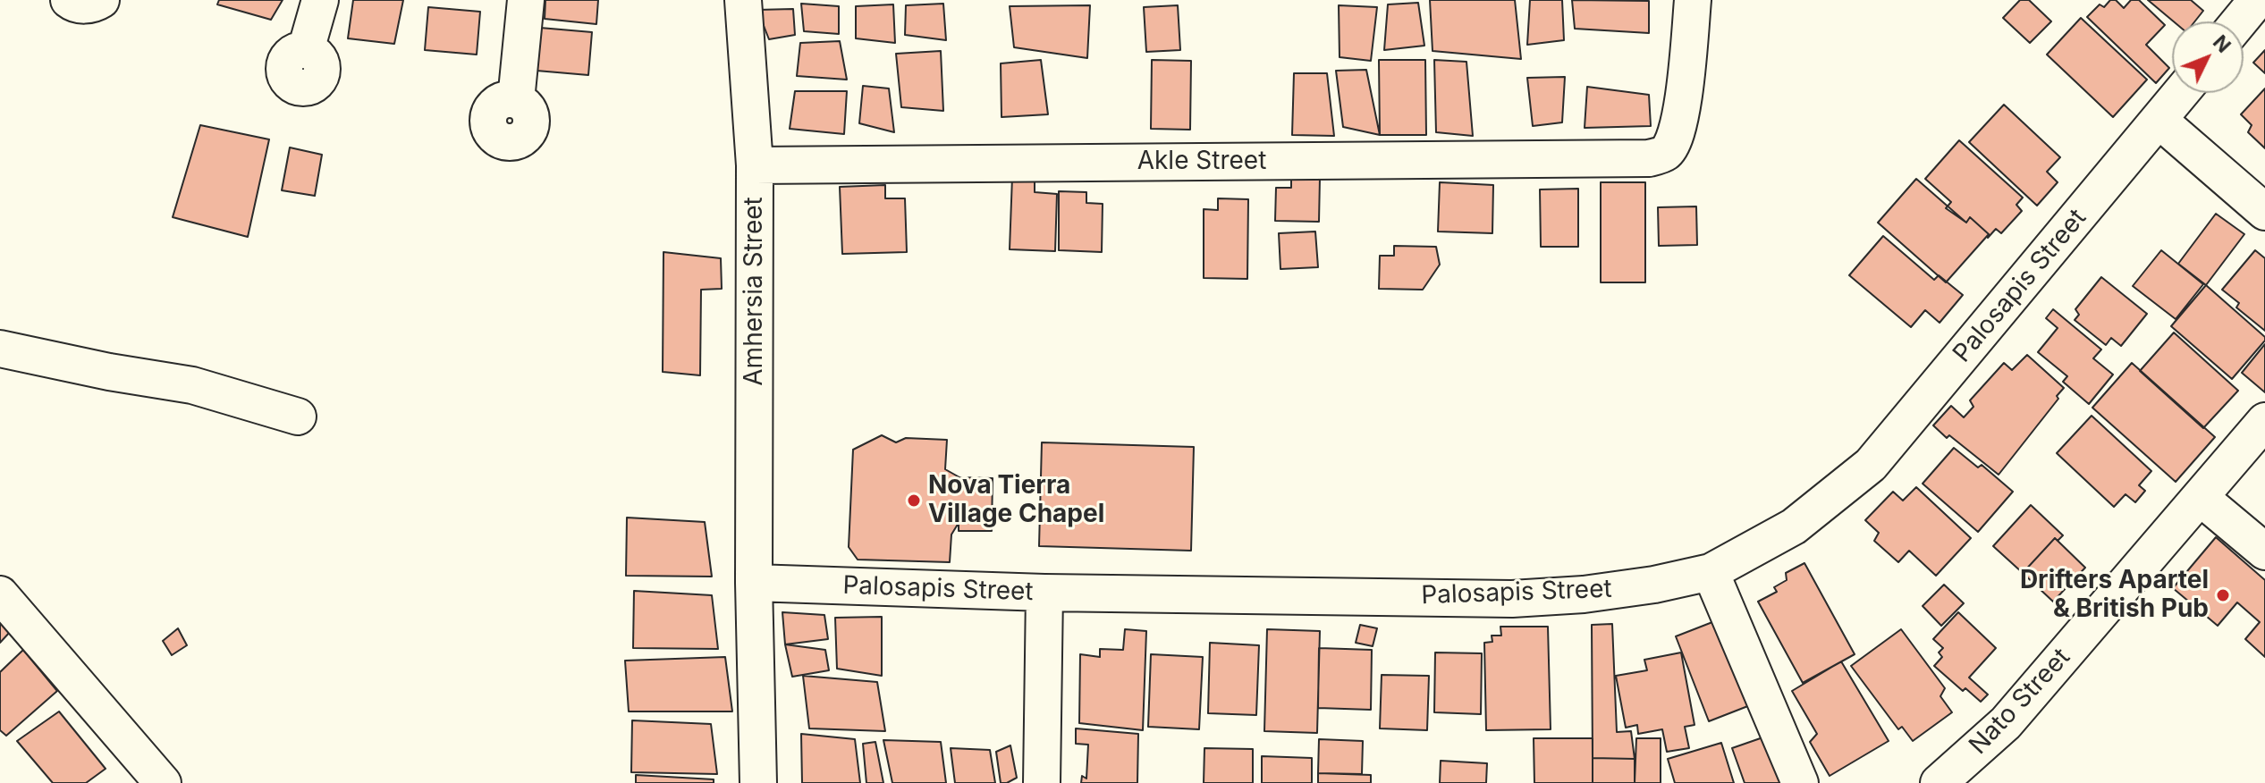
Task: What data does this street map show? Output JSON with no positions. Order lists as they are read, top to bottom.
{
  "streets": {
    "street": [
      "Akle Street",
      "Palosapis Street",
      "Amhersia Street",
      "Nato Street"
    ]
  },
  "crossings": [
    ["Akle Street", "Amhersia Street"],
    ["Palosapis Street", "Amhersia Street"]
  ],
  "places": ["Nova Tierra Village Chapel", "Drifters Apartel & British Pub"],
  "north": "top right"
}
